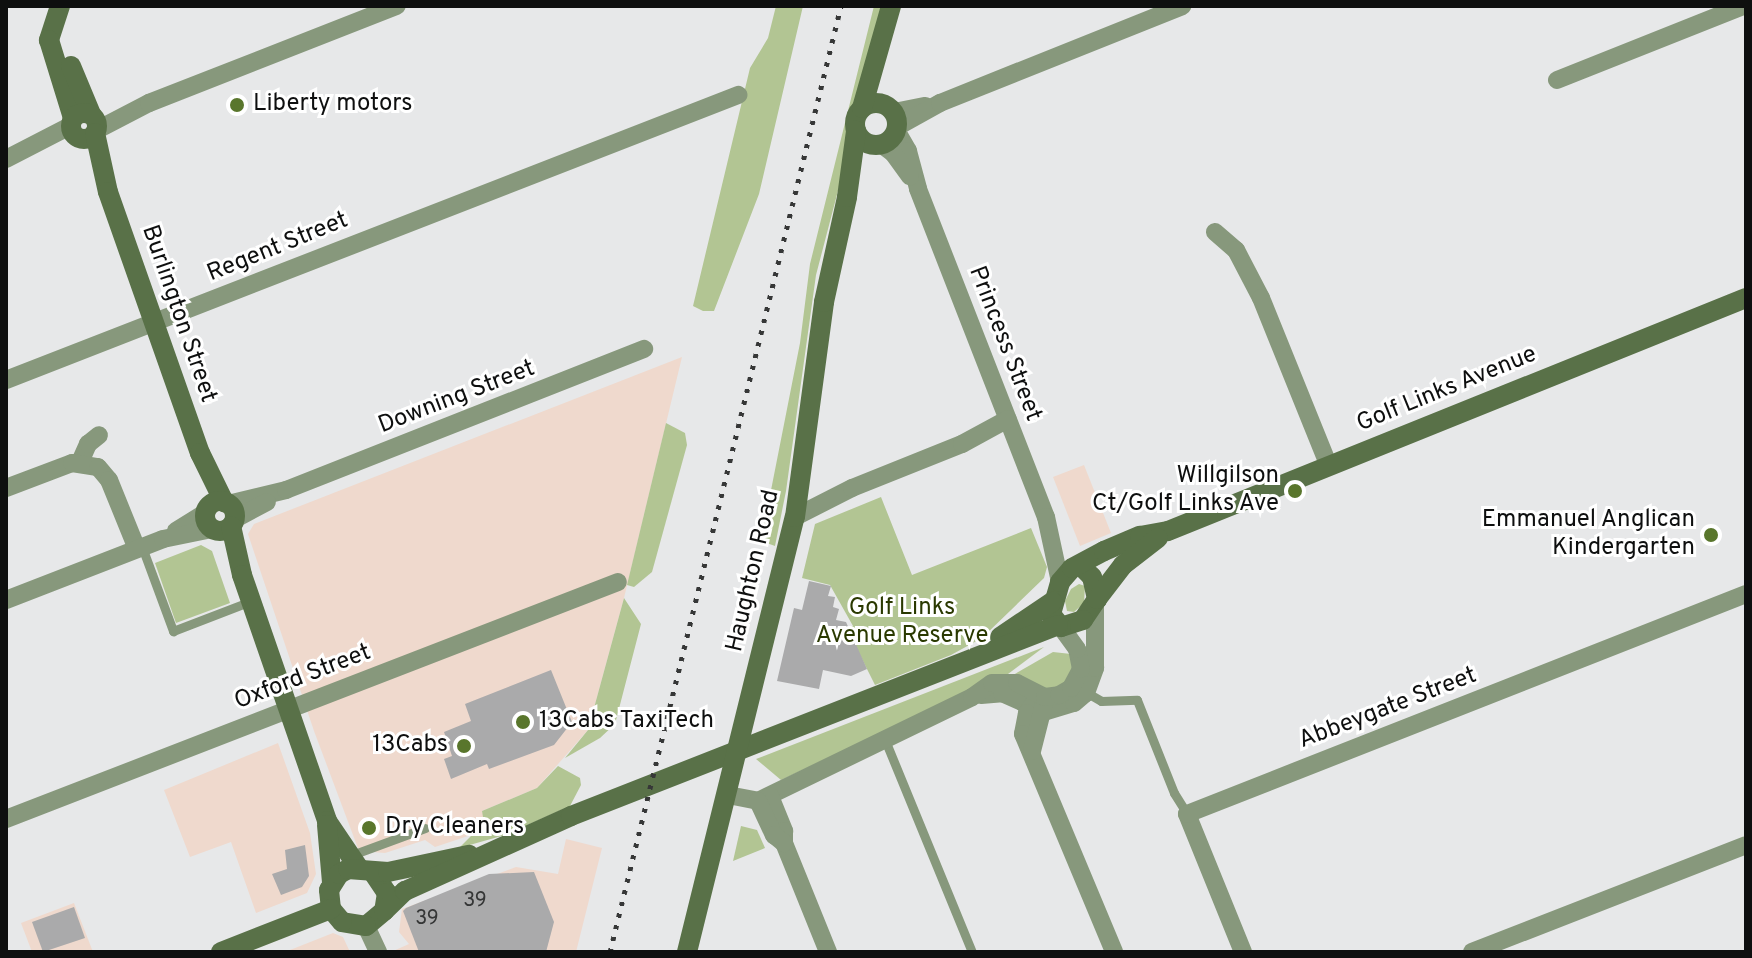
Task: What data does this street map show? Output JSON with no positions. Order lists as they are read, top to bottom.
{
  "streets": {
    "street": [
      "Regent Street",
      "Burlington Street",
      "Princess Street",
      "Golf Links Avenue",
      "Downing Street",
      "Haughton Road",
      "Oxford Street",
      "Abbeygate Street"
    ]
  },
  "crossings": [
    ["Regent Street", "Burlington Street"],
    ["Burlington Street", "Downing Street"],
    ["Burlington Street", "Oxford Street"],
    ["Princess Street", "Golf Links Avenue"],
    ["Princess Street", "Haughton Road"]
  ],
  "parks": ["Golf Links Avenue Reserve"],
  "places": [
    "Liberty motors",
    "Willgilson Ct/Golf Links Ave",
    "Emmanuel Anglican Kindergarten",
    "13Cabs TaxiTech",
    "13Cabs",
    "Dry Cleaners"
  ],
  "house_numbers": ["39", "39"]
}
